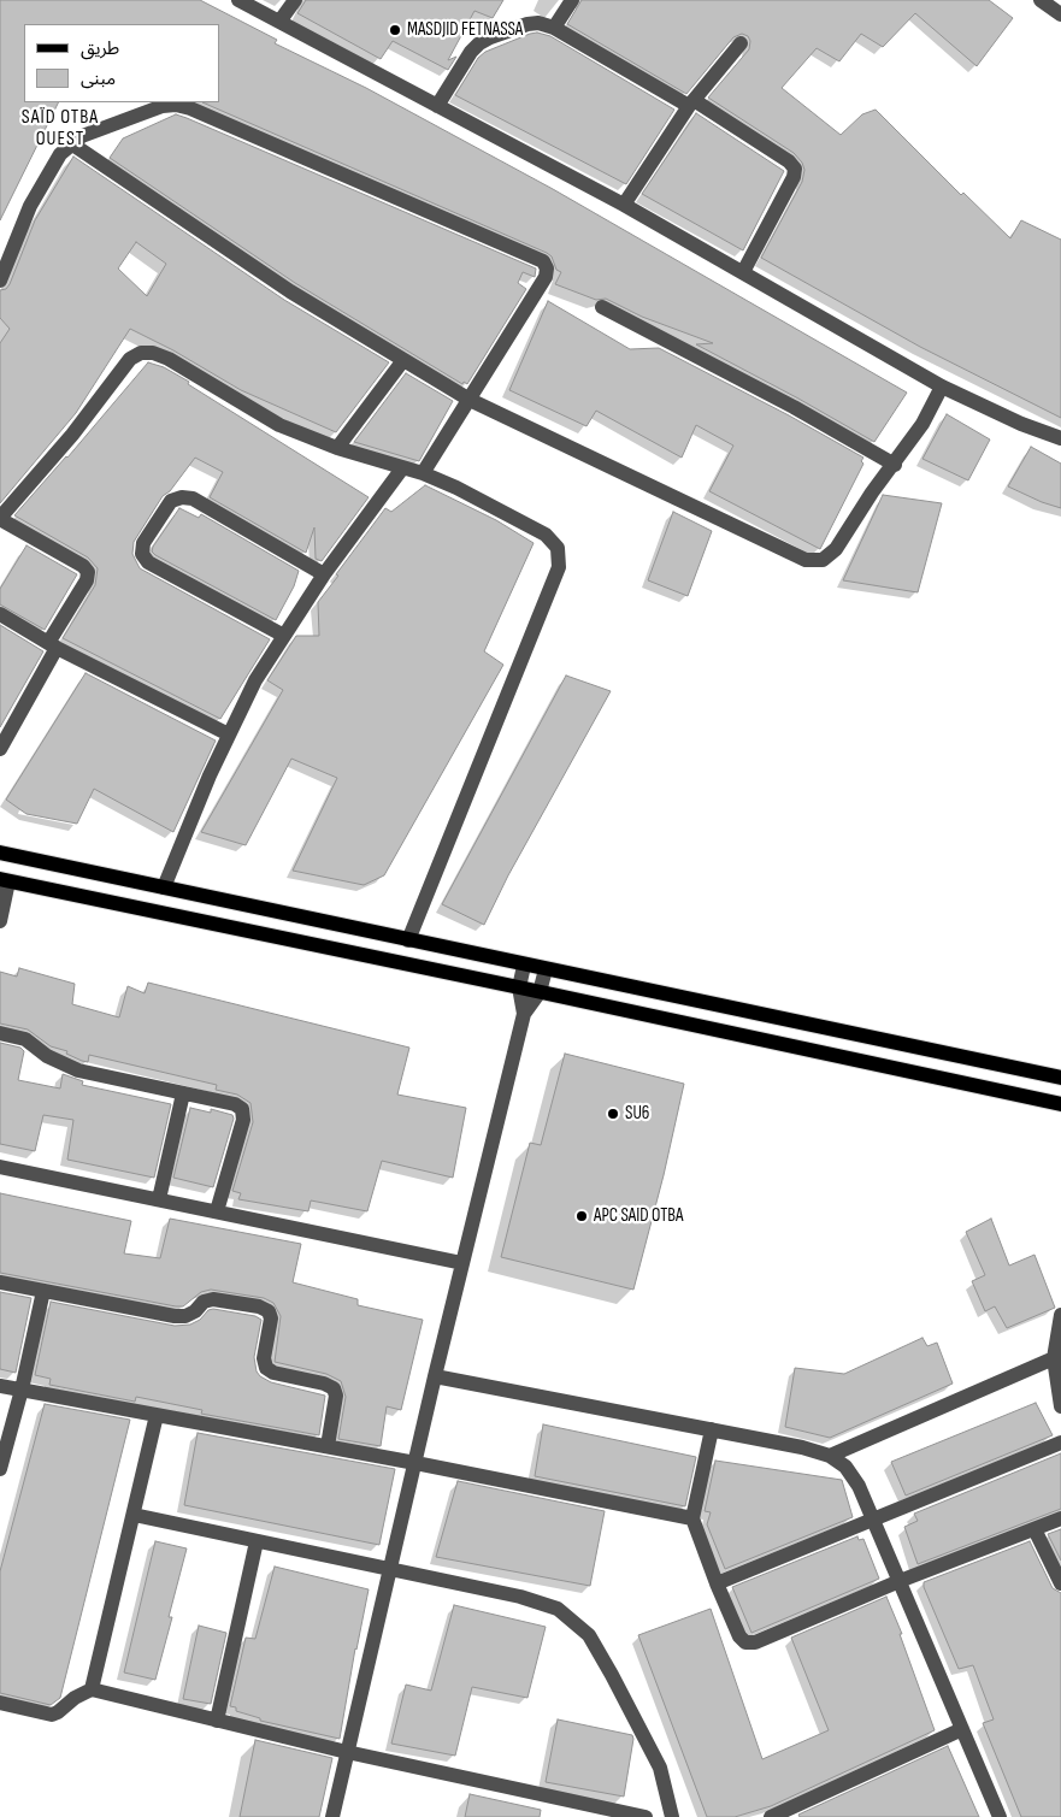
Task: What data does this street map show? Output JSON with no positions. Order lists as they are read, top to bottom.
{
  "districts": ["SAÏD OTBA OUEST"],
  "places": ["MASDJID FETNASSA", "SU6", "APC SAID OTBA"],
  "legend": ["طريق", "مبنى"]
}
